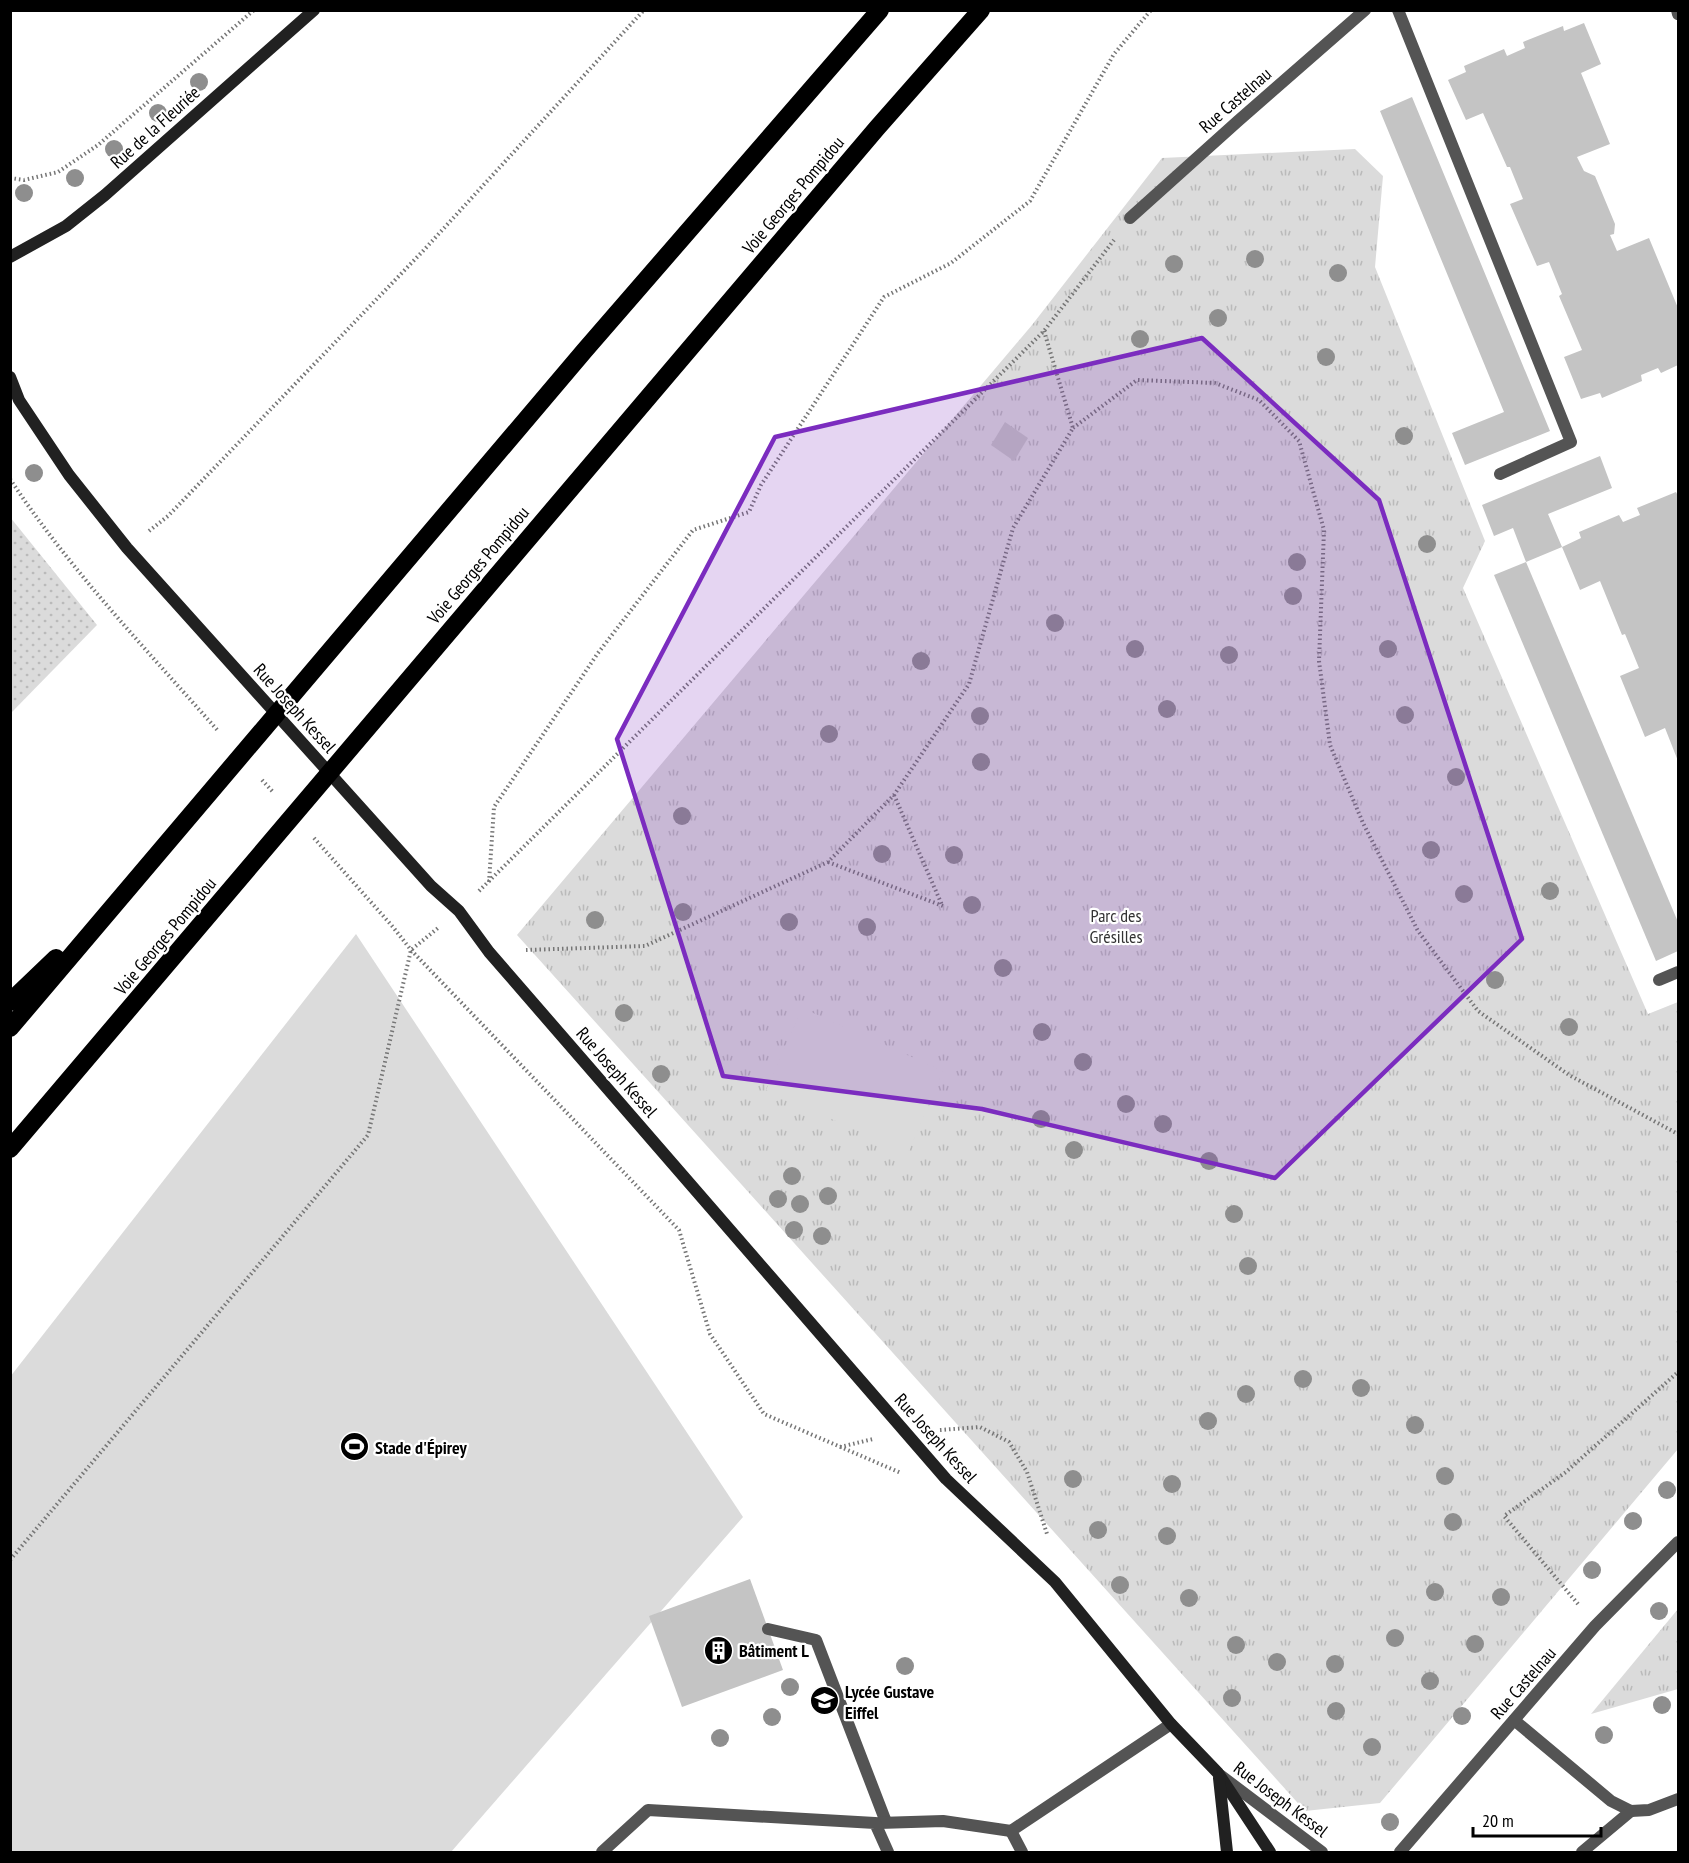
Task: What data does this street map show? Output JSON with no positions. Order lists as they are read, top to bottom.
{
  "streets": {
    "highway": ["Voie Georges Pompidou"],
    "street": ["Rue Castelnau", "Rue de la Fleuriée", "Rue Joseph Kessel"]
  },
  "parks": ["Parc des Grésilles"],
  "places": {
    "sports": ["Stade d'Épirey"],
    "building": ["Bâtiment L"],
    "school or university": ["Lycée Gustave Eiffel"]
  },
  "scale_bar": "20 m"
}
